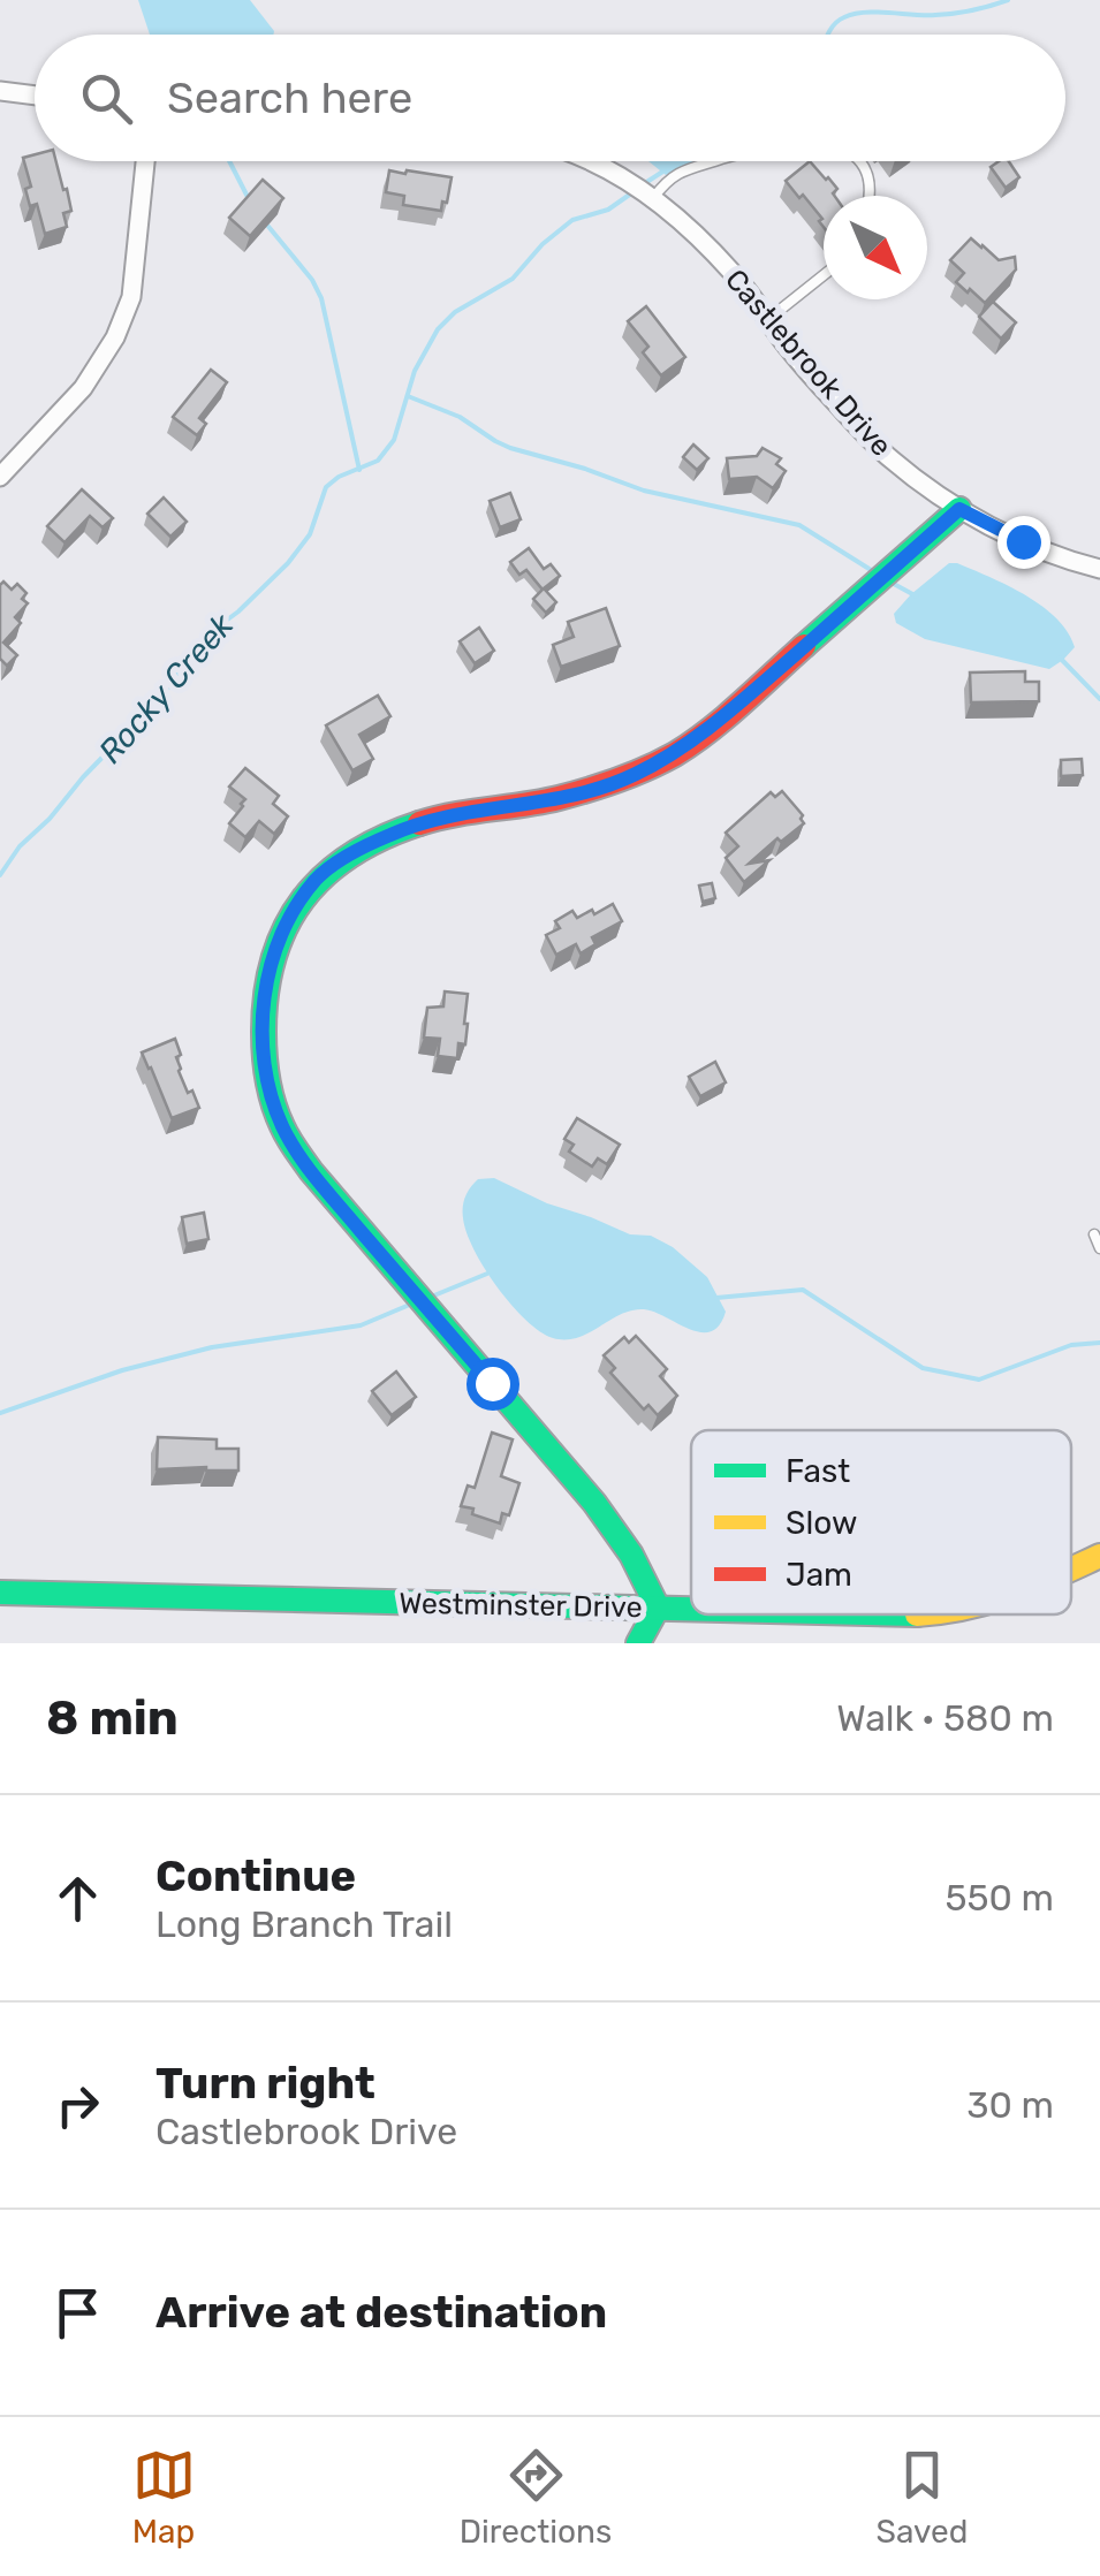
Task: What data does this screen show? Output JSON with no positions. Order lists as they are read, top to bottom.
{
  "streets": {
    "street": ["Castlebrook Drive", "Westminster Drive"]
  },
  "water": ["Rocky Creek"],
  "legend": ["Fast", "Slow", "Jam"],
  "north": "bottom right",
  "page": {
    "search": "Search here",
    "heading": ["8 min", "Walk · 580 m"],
    "list": [
      ["Continue", "Long Branch Trail", "550 m"],
      ["Turn right", "Castlebrook Drive", "30 m"],
      "Arrive at destination"
    ],
    "nav": ["Map", "Directions", "Saved"]
  }
}
